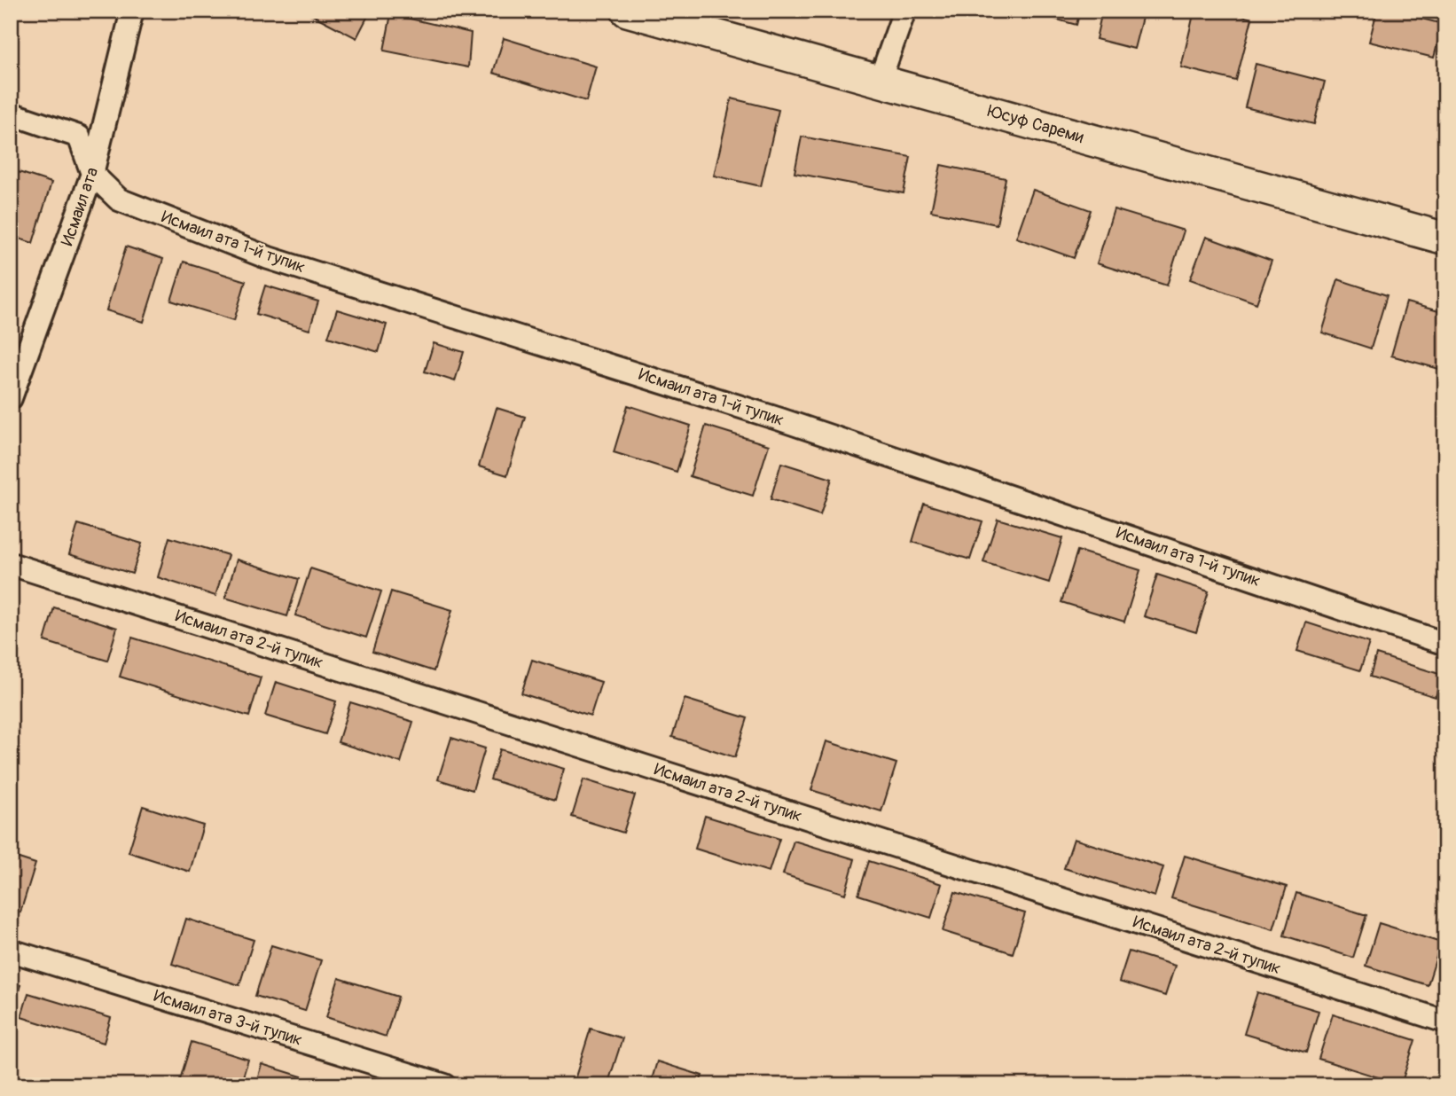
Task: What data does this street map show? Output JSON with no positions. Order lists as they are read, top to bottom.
{
  "streets": {
    "main road": ["Юсуф Сареми"],
    "street": [
      "Исмаил ата",
      "Исмаил ата 1-й тупик",
      "Исмаил ата 2-й тупик",
      "Исмаил ата 3-й тупик"
    ]
  },
  "crossings": [
    ["Исмаил ата", "Исмаил ата 1-й тупик"]
  ]
}
